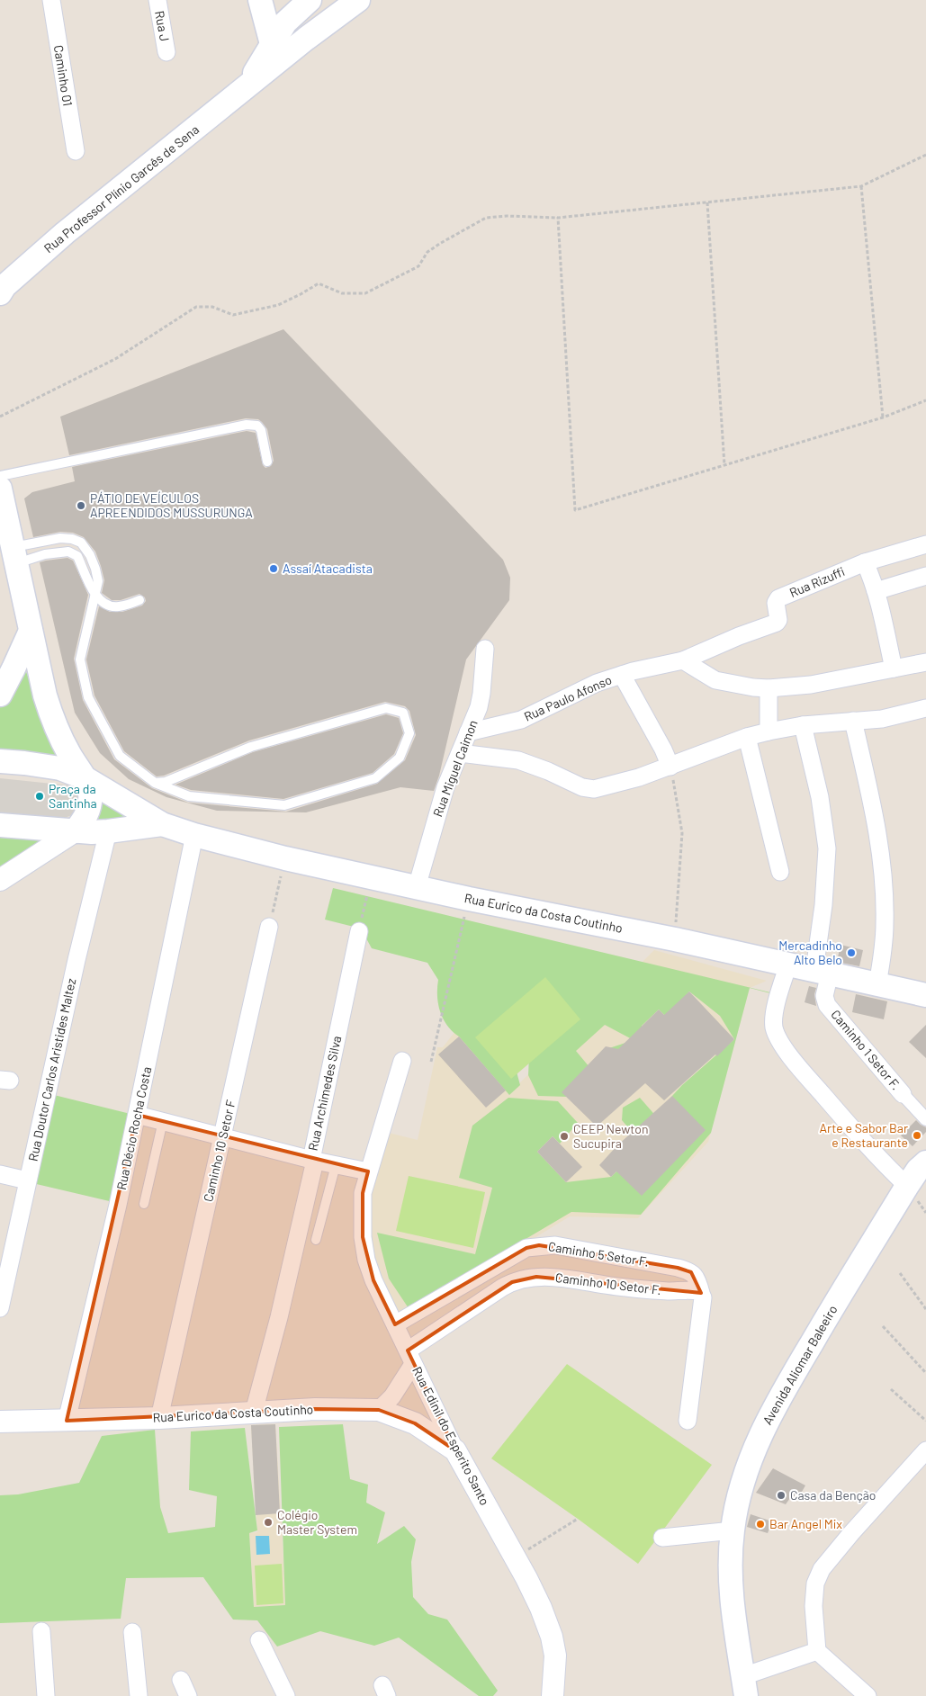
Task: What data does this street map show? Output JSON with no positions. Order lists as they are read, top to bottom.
{
  "streets": {
    "main road": ["Rua Professor Plínio Garcês de Sena", "Rua Eurico da Costa Coutinho", "Avenida Aliomar Baleeiro"],
    "street": [
      "Rua J",
      "Caminho 01",
      "Rua Rizuffi",
      "Rua Paulo Afonso",
      "Rua Miguel Caimon",
      "Caminho 1 Setor F.",
      "Rua Doutor Carlos Aristides Maltez",
      "Rua Archimedes Silva",
      "Rua Décio Rocha Costa",
      "Caminho 10 Setor F",
      "Caminho 5 Setor F.",
      "Caminho 10 Setor F.",
      "Rua Edinil do Esperito Santo"
    ]
  },
  "crossings": [
    ["Rua Rizuffi", "Rua Paulo Afonso"],
    ["Rua Paulo Afonso", "Rua Miguel Caimon"],
    ["Rua Miguel Caimon", "Rua Eurico da Costa Coutinho"],
    ["Rua Eurico da Costa Coutinho", "Caminho 1 Setor F."],
    ["Rua Eurico da Costa Coutinho", "Rua Doutor Carlos Aristides Maltez"],
    ["Rua Eurico da Costa Coutinho", "Rua Archimedes Silva"],
    ["Rua Eurico da Costa Coutinho", "Rua Décio Rocha Costa"],
    ["Rua Eurico da Costa Coutinho", "Caminho 10 Setor F"],
    ["Rua Eurico da Costa Coutinho", "Rua Edinil do Esperito Santo"],
    ["Rua Archimedes Silva", "Rua Décio Rocha Costa"],
    ["Rua Archimedes Silva", "Caminho 10 Setor F"],
    ["Caminho 5 Setor F.", "Caminho 10 Setor F."],
    ["Caminho 5 Setor F.", "Rua Edinil do Esperito Santo"],
    ["Caminho 10 Setor F.", "Rua Edinil do Esperito Santo"]
  ],
  "places": [
    "PÁTIO DE VEÍCULOS APREENDIDOS MUSSURUNGA",
    "Assaí Atacadista",
    "Praça da Santinha",
    "Mercadinho Alto Belo",
    "Arte e Sabor Bar e Restaurante",
    "CEEP Newton Sucupira",
    "Casa da Benção",
    "Colégio Master System",
    "Bar Angel Mix"
  ]
}
